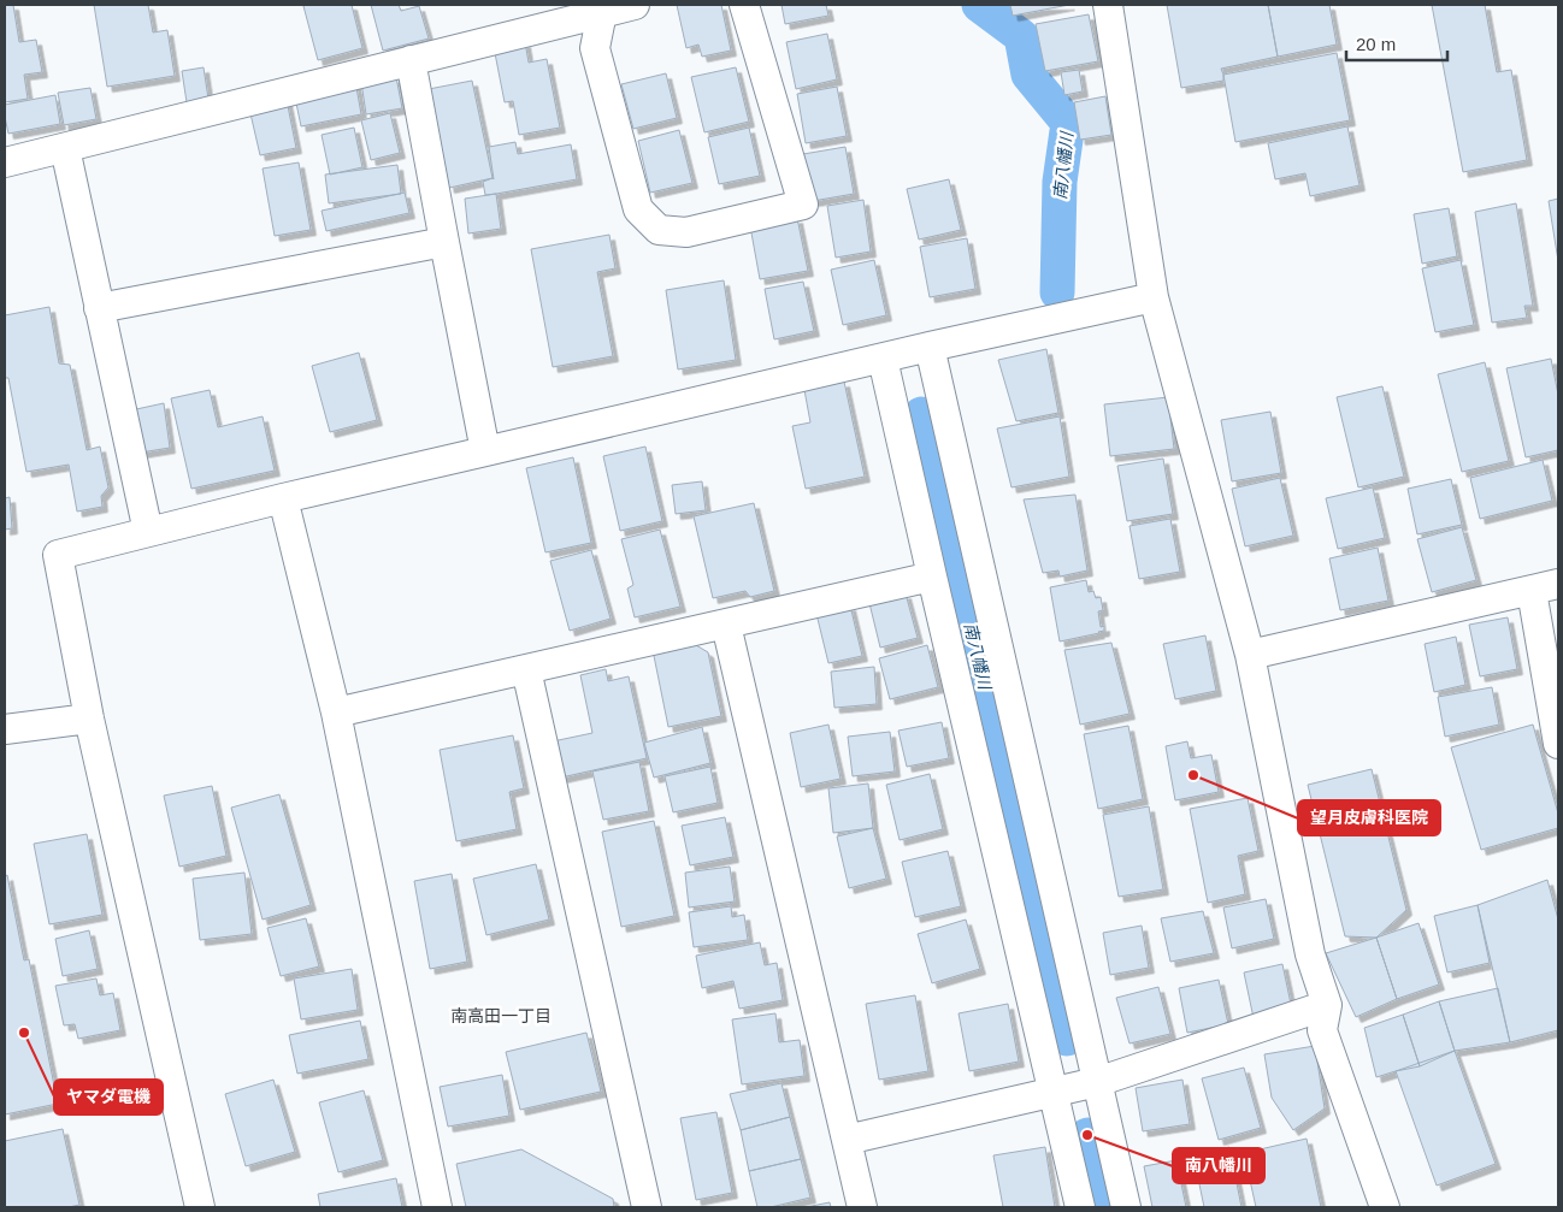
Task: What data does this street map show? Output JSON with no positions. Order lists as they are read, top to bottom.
{
  "districts": ["南高田一丁目"],
  "water": ["南八幡川"],
  "places": ["望月皮膚科医院", "ヤマダ電機", "南八幡川"],
  "scale_bar": "20 m"
}
